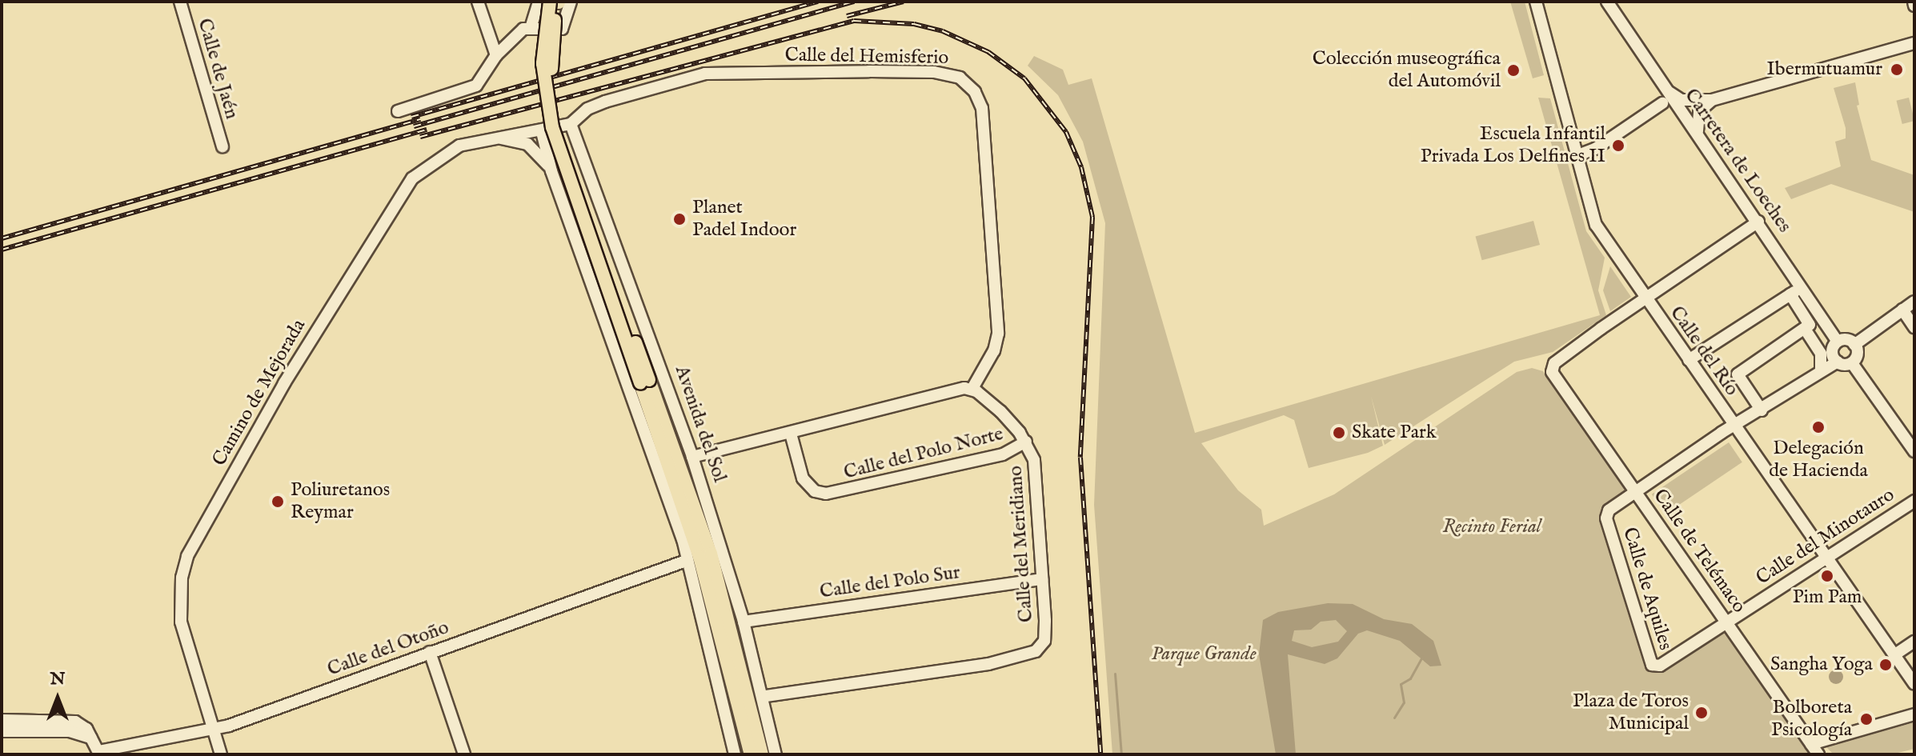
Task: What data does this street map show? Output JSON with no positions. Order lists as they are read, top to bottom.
{
  "streets": {
    "main road": ["Avenida del Sol"],
    "street": [
      "Calle del Hemisferio",
      "Calle de Jaén",
      "Carretera de Loeches",
      "Calle del Río",
      "Camino de Mejorada",
      "Calle del Polo Norte",
      "Calle del Minotauro",
      "Calle del Meridiano",
      "Calle de Telémaco",
      "Calle del Polo Sur",
      "Calle de Aquiles",
      "Calle del Otoño"
    ]
  },
  "crossings": [
    ["Calle del Hemisferio", "Avenida del Sol"],
    ["Calle del Hemisferio", "Calle del Meridiano"],
    ["Calle del Río", "Calle del Minotauro"],
    ["Calle del Río", "Calle de Telémaco"],
    ["Camino de Mejorada", "Calle del Otoño"],
    ["Avenida del Sol", "Calle del Meridiano"],
    ["Avenida del Sol", "Calle del Polo Sur"],
    ["Calle del Polo Norte", "Calle del Meridiano"],
    ["Calle del Minotauro", "Calle de Telémaco"],
    ["Calle del Minotauro", "Calle de Aquiles"],
    ["Calle del Meridiano", "Calle del Polo Sur"],
    ["Calle de Telémaco", "Calle de Aquiles"]
  ],
  "parks": ["Recinto Ferial", "Parque Grande"],
  "places": [
    "Ibermutuamur",
    "Colección museográfica del Automóvil",
    "Escuela Infantil Privada Los Delfines II",
    "Planet Padel Indoor",
    "Delegación de Hacienda",
    "Skate Park",
    "Poliuretanos Reymar",
    "Pim Pam",
    "Sangha Yoga",
    "Plaza de Toros Municipal",
    "Bolboreta Psicología"
  ],
  "north": "top"
}
